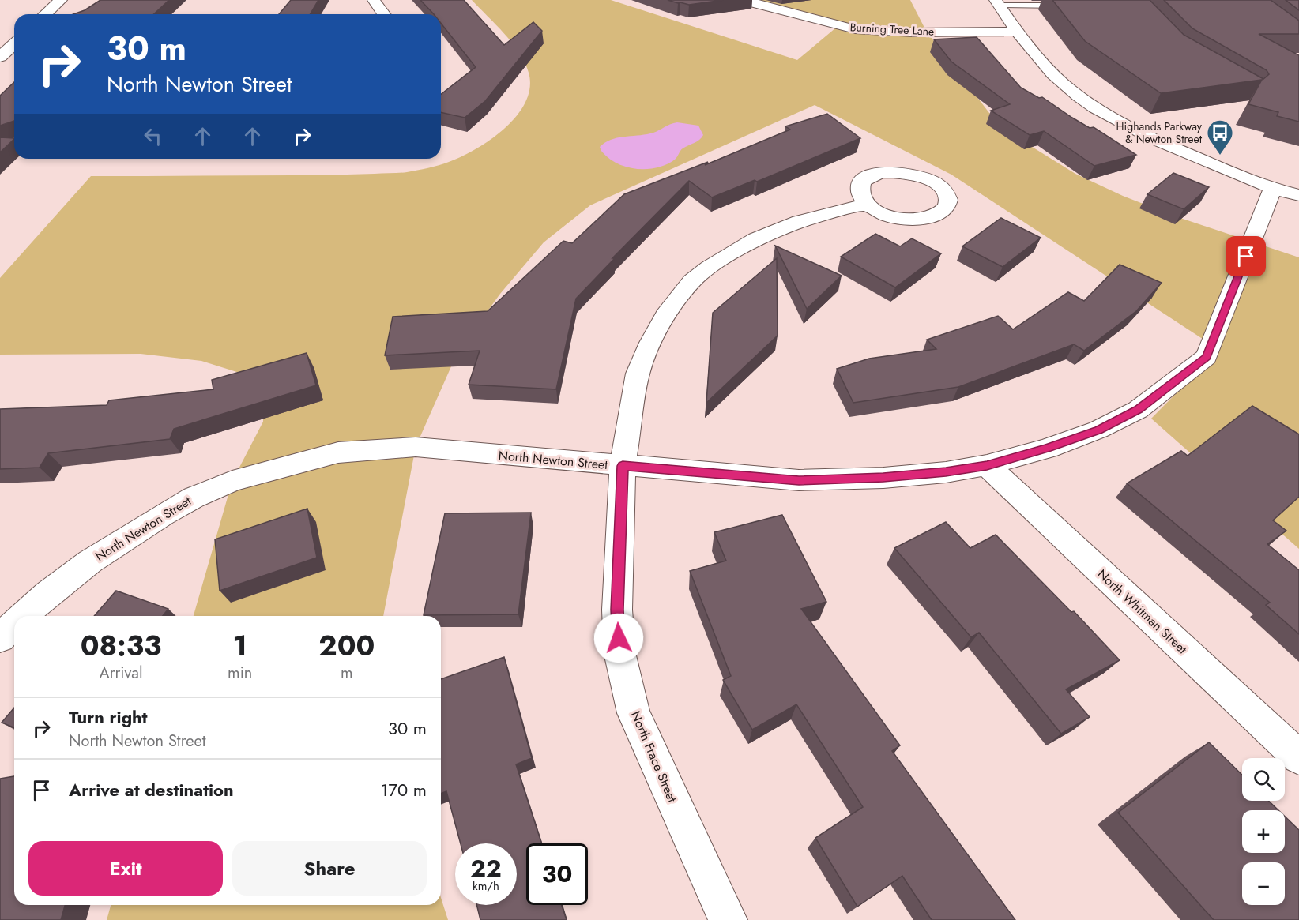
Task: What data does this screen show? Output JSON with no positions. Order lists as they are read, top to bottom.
{
  "streets": {
    "street": [
      "Burning Tree Lane",
      "North Newton Street",
      "North Whitman Street",
      "North Frace Street"
    ]
  },
  "crossings": [
    ["North Newton Street", "North Whitman Street"],
    ["North Newton Street", "North Frace Street"]
  ],
  "places": {
    "bus stop": ["Highands Parkway & Newton Street"]
  },
  "page": {
    "turn": ["30 m", "North Newton Street"],
    "eta": [
      "08:33",
      "Arrival",
      "1",
      "min",
      "200",
      "m"
    ],
    "list": [
      {
        "name": "Turn right",
        "note": "North Newton Street",
        "value": "30 m"
      },
      {
        "name": "Arrive at destination",
        "value": "170 m"
      }
    ],
    "map_buttons": ["+", "−"],
    "buttons": ["Exit", "Share"],
    "speed": "22 km/h",
    "limit": "30"
  }
}
